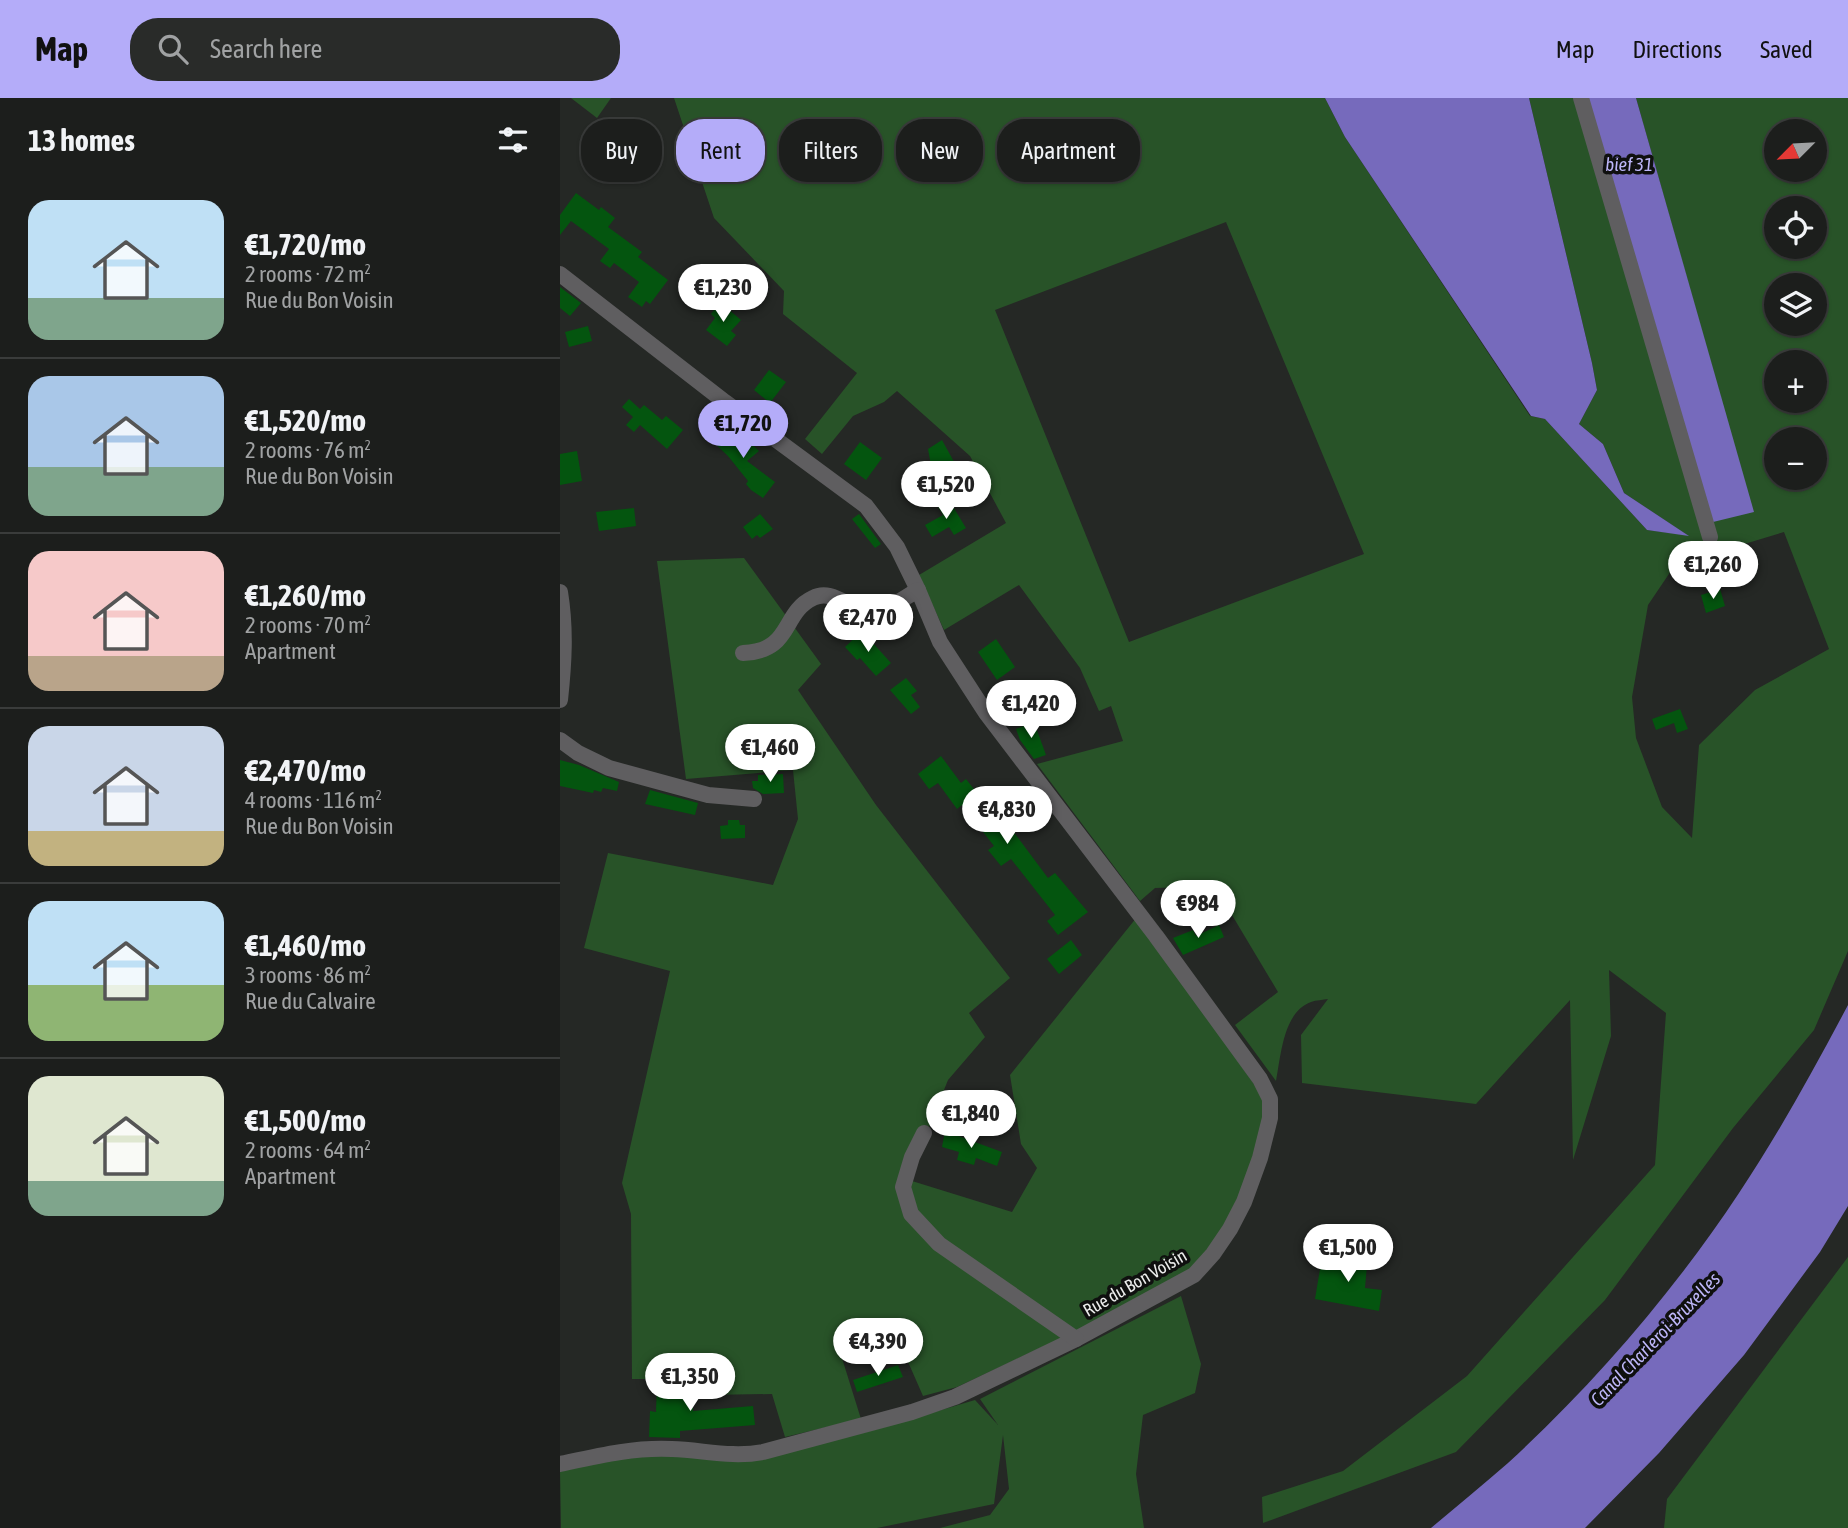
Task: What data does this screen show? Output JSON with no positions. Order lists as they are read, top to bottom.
{
  "streets": {
    "street": ["Rue du Bon Voisin"]
  },
  "water": ["bief 31", "Canal Charleroi-Bruxelles"],
  "north": "bottom left",
  "page": {
    "header": "Map",
    "search": "Search here",
    "nav": ["Map", "Directions", "Saved"],
    "heading": "13 homes",
    "map_buttons": ["+", "−"],
    "chip": [
      "Buy",
      "Rent",
      "Filters",
      "New",
      "Apartment"
    ],
    "list": [
      {
        "name": "€1,720/mo",
        "note": "2 rooms · 72 m² · Rue du Bon Voisin"
      },
      {
        "name": "€1,520/mo",
        "note": "2 rooms · 76 m² · Rue du Bon Voisin"
      },
      {
        "name": "€1,260/mo",
        "note": "2 rooms · 70 m² · Apartment"
      },
      {
        "name": "€2,470/mo",
        "note": "4 rooms · 116 m² · Rue du Bon Voisin"
      },
      {
        "name": "€1,460/mo",
        "note": "3 rooms · 86 m² · Rue du Calvaire"
      },
      {
        "name": "€1,500/mo",
        "note": "2 rooms · 64 m² · Apartment"
      }
    ],
    "price": [
      "€1,230",
      "€1,720",
      "€1,520",
      "€1,260",
      "€2,470",
      "€1,420",
      "€1,460",
      "€4,830",
      "€984",
      "€1,840",
      "€1,500",
      "€4,390",
      "€1,350"
    ]
  }
}
